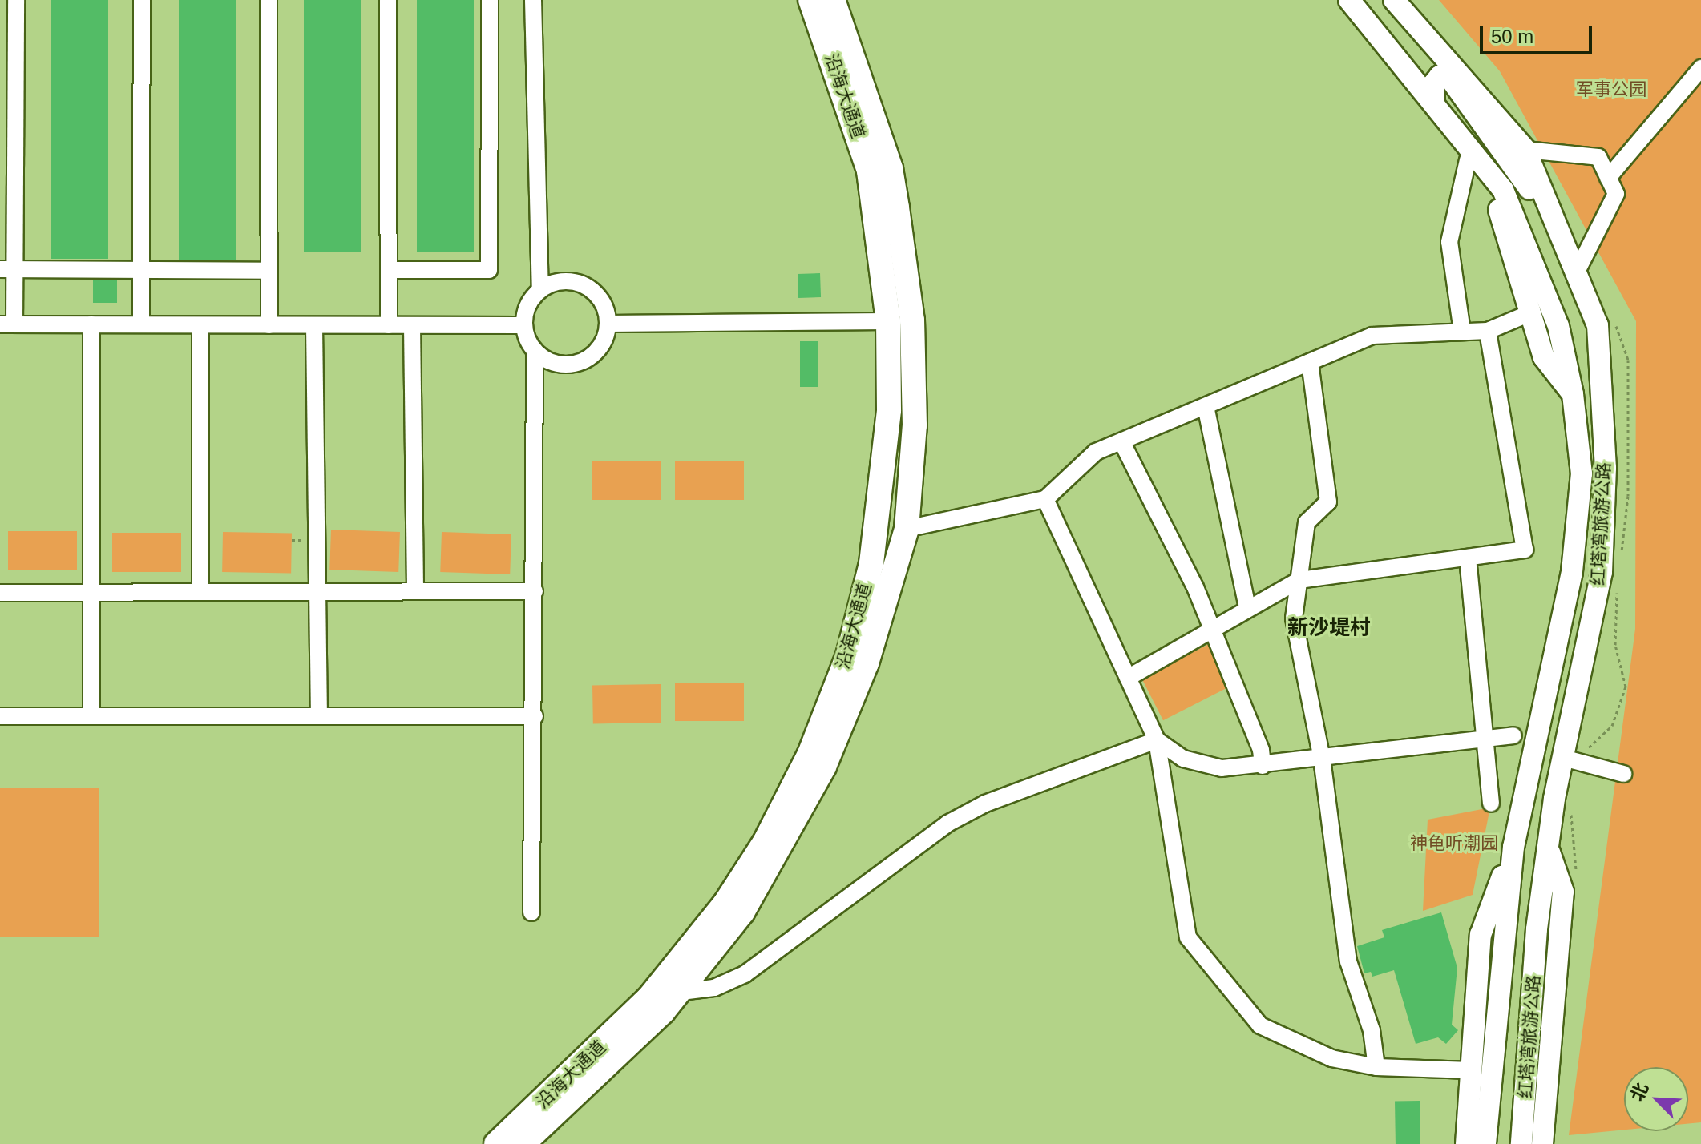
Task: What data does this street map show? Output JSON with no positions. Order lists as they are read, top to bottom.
{
  "streets": {
    "highway": ["沿海大通道"],
    "main road": ["红塔湾旅游公路"]
  },
  "districts": ["新沙堤村"],
  "parks": ["军事公园", "神龟听潮园"],
  "scale_bar": "50 m",
  "north": "top left"
}
